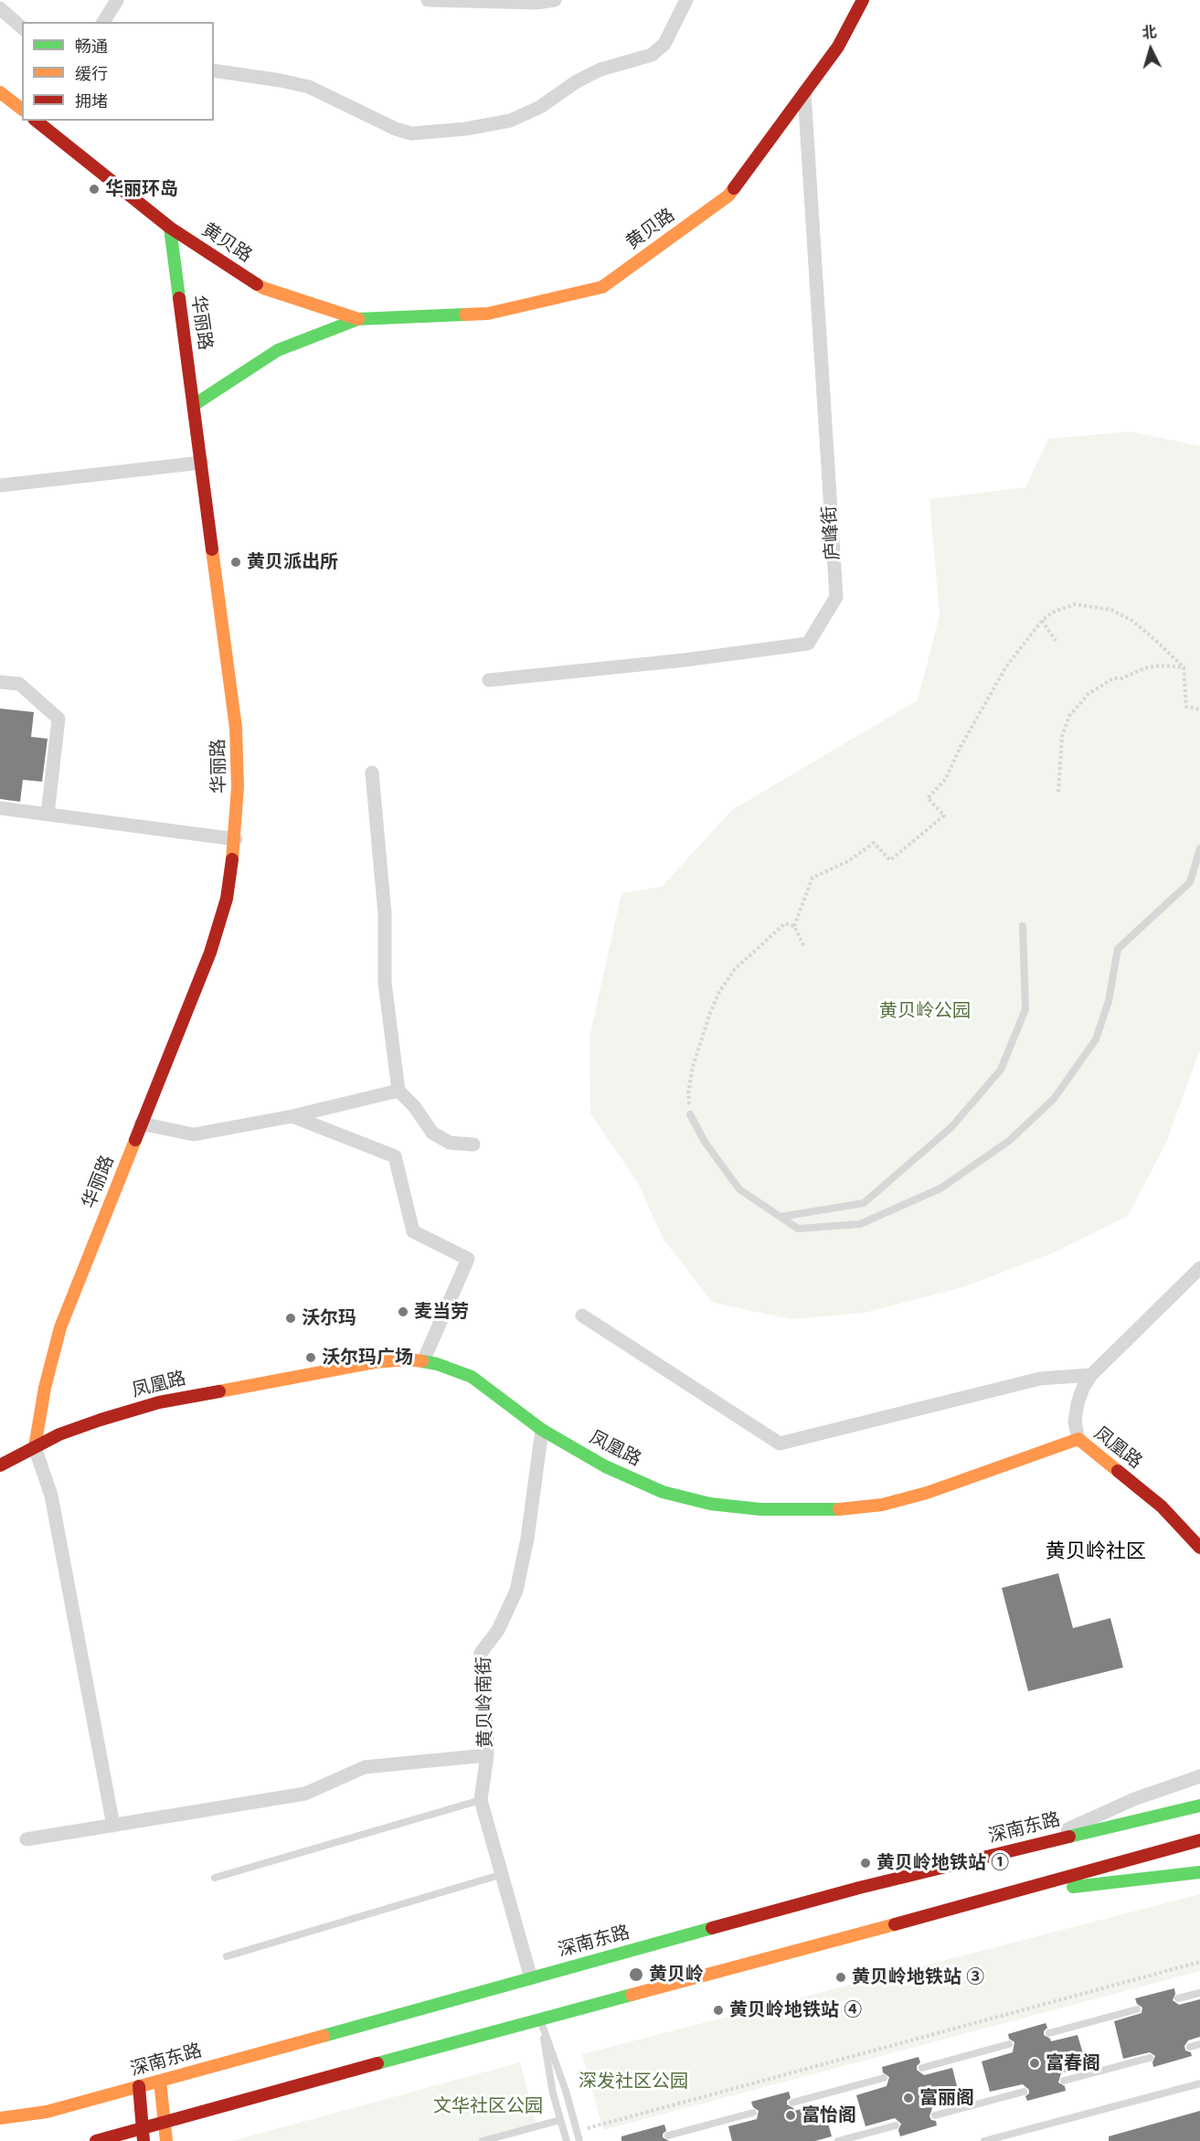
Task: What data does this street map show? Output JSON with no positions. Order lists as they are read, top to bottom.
{
  "streets": {
    "street": [
      "黄贝路",
      "华丽路",
      "庐峰街",
      "凤凰路",
      "黄贝岭南街",
      "深南东路"
    ]
  },
  "crossings": [
    ["黄贝路", "华丽路"],
    ["黄贝路", "庐峰街"],
    ["华丽路", "凤凰路"],
    ["凤凰路", "黄贝岭南街"],
    ["黄贝岭南街", "深南东路"]
  ],
  "districts": ["黄贝岭社区"],
  "parks": ["黄贝岭公园", "深发社区公园", "文华社区公园"],
  "places": [
    "华丽环岛",
    "黄贝派出所",
    "麦当劳",
    "沃尔玛",
    "沃尔玛广场",
    "黄贝岭地铁站 ①",
    "黄贝岭",
    "黄贝岭地铁站 ③",
    "黄贝岭地铁站 ④",
    "富春阁",
    "富丽阁",
    "富怡阁"
  ],
  "legend": ["畅通", "缓行", "拥堵"],
  "north": "top"
}
